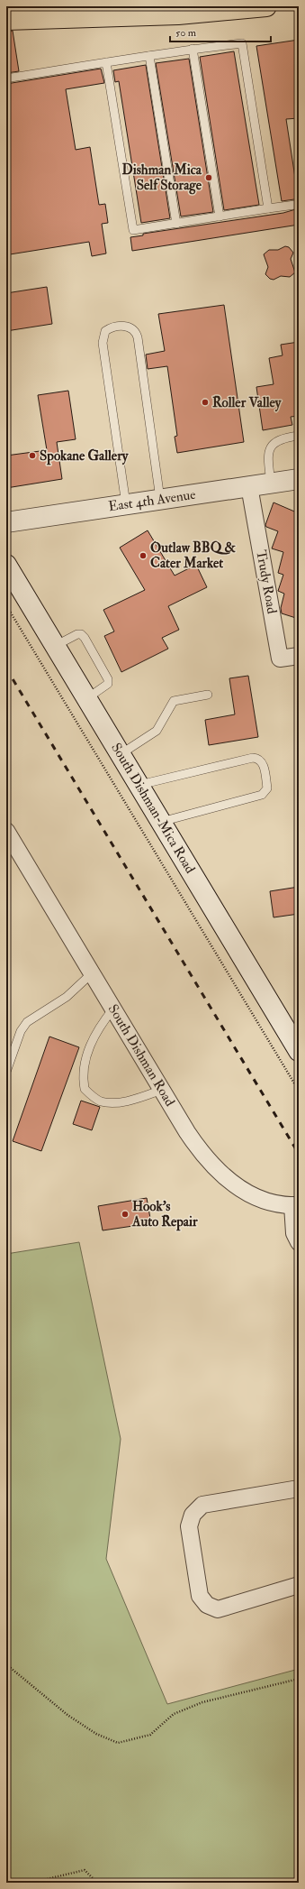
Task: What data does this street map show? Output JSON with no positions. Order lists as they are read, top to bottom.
{
  "streets": {
    "main road": ["East 4th Avenue", "South Dishman-Mica Road"],
    "street": ["Trudy Road", "South Dishman Road"]
  },
  "crossings": [
    ["East 4th Avenue", "Trudy Road"]
  ],
  "places": [
    "Dishman Mica Self Storage",
    "Roller Valley",
    "Spokane Gallery",
    "Outlaw BBQ & Cater Market",
    "Hook's Auto Repair"
  ],
  "scale_bar": "50 m"
}
